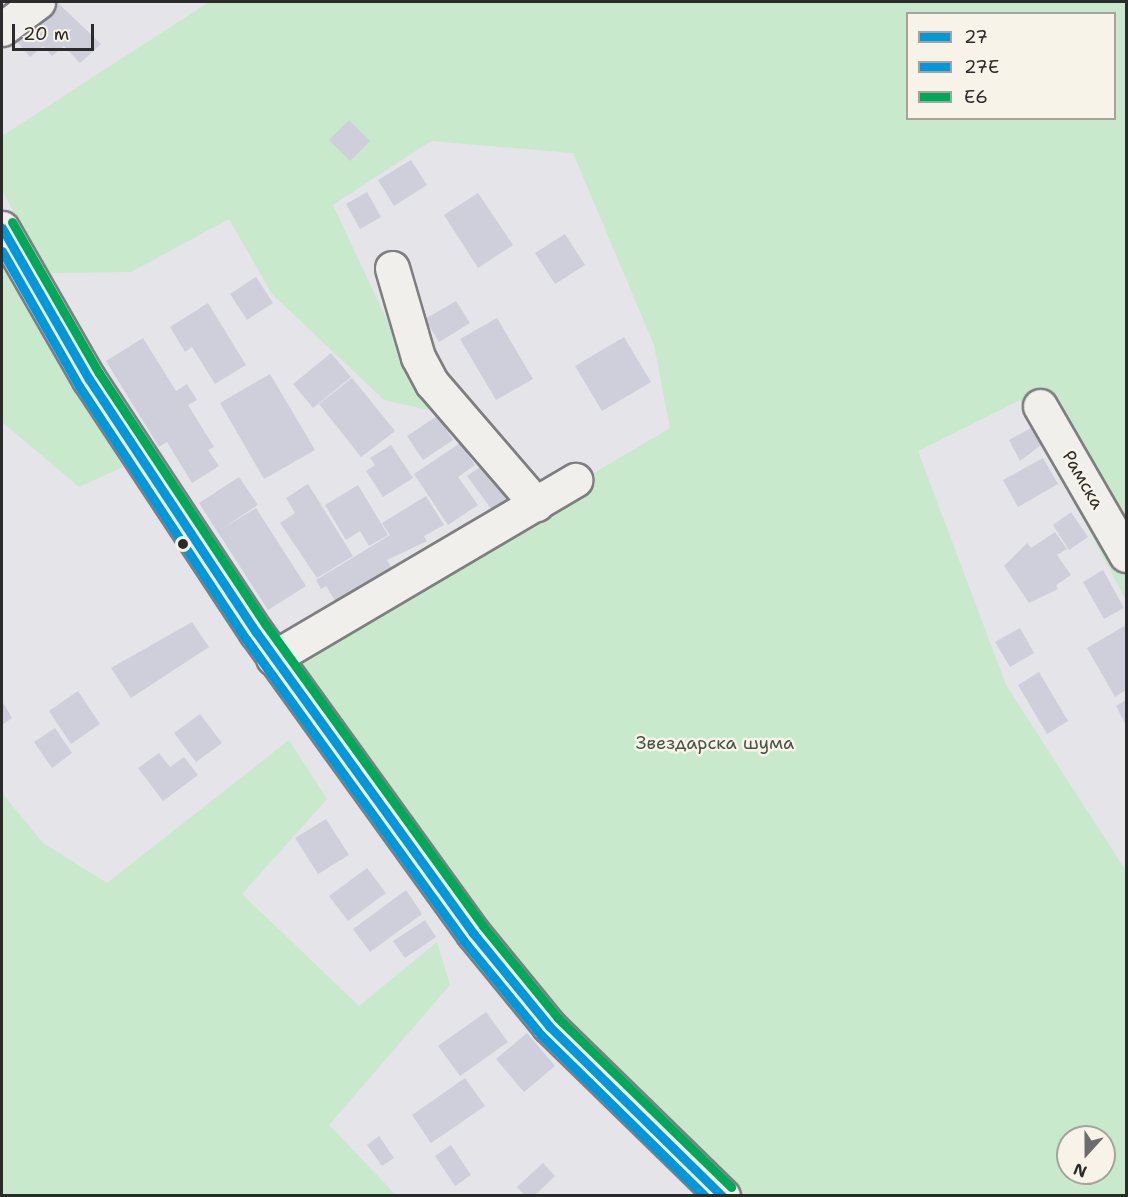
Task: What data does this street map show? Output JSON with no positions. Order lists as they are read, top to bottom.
{
  "streets": {
    "main road": ["Рамска"]
  },
  "parks": ["Звездарска шума"],
  "lines": ["transit line E6", "transit line 27", "transit line 27E"],
  "legend": ["27", "27E", "E6"],
  "scale_bar": "20 m",
  "north": "bottom"
}
